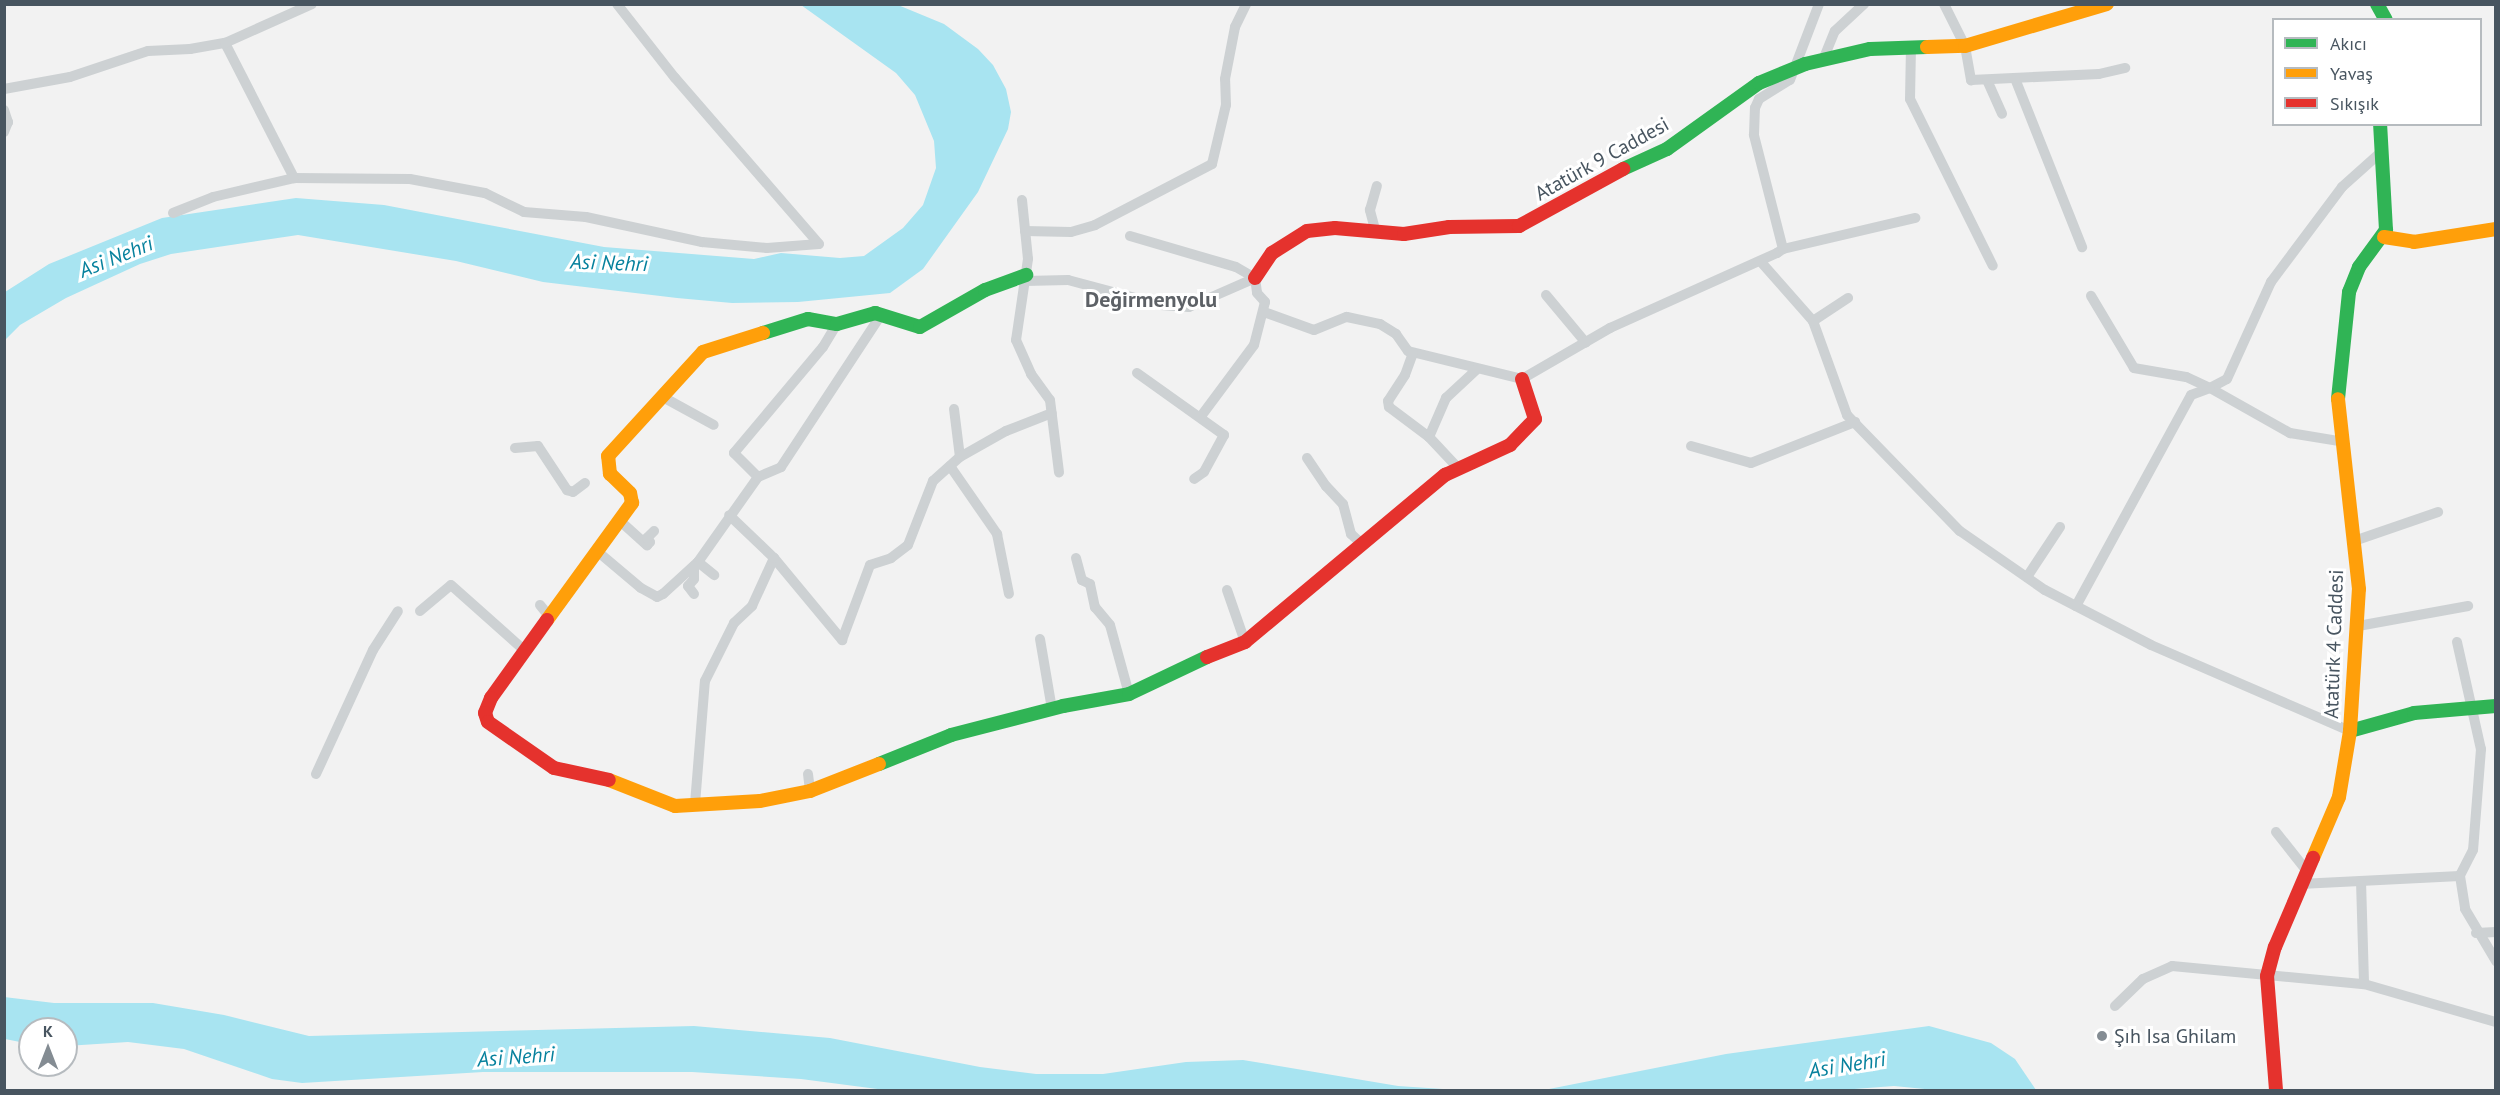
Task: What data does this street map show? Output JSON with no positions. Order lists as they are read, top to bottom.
{
  "streets": {
    "street": ["Atatürk 9 Caddesi", "Atatürk 4 Caddesi"]
  },
  "districts": ["Değirmenyolu"],
  "water": ["Asi Nehri"],
  "places": ["Şıh Isa Ghilam"],
  "legend": ["Akıcı", "Yavaş", "Sıkışık"],
  "north": "top"
}
